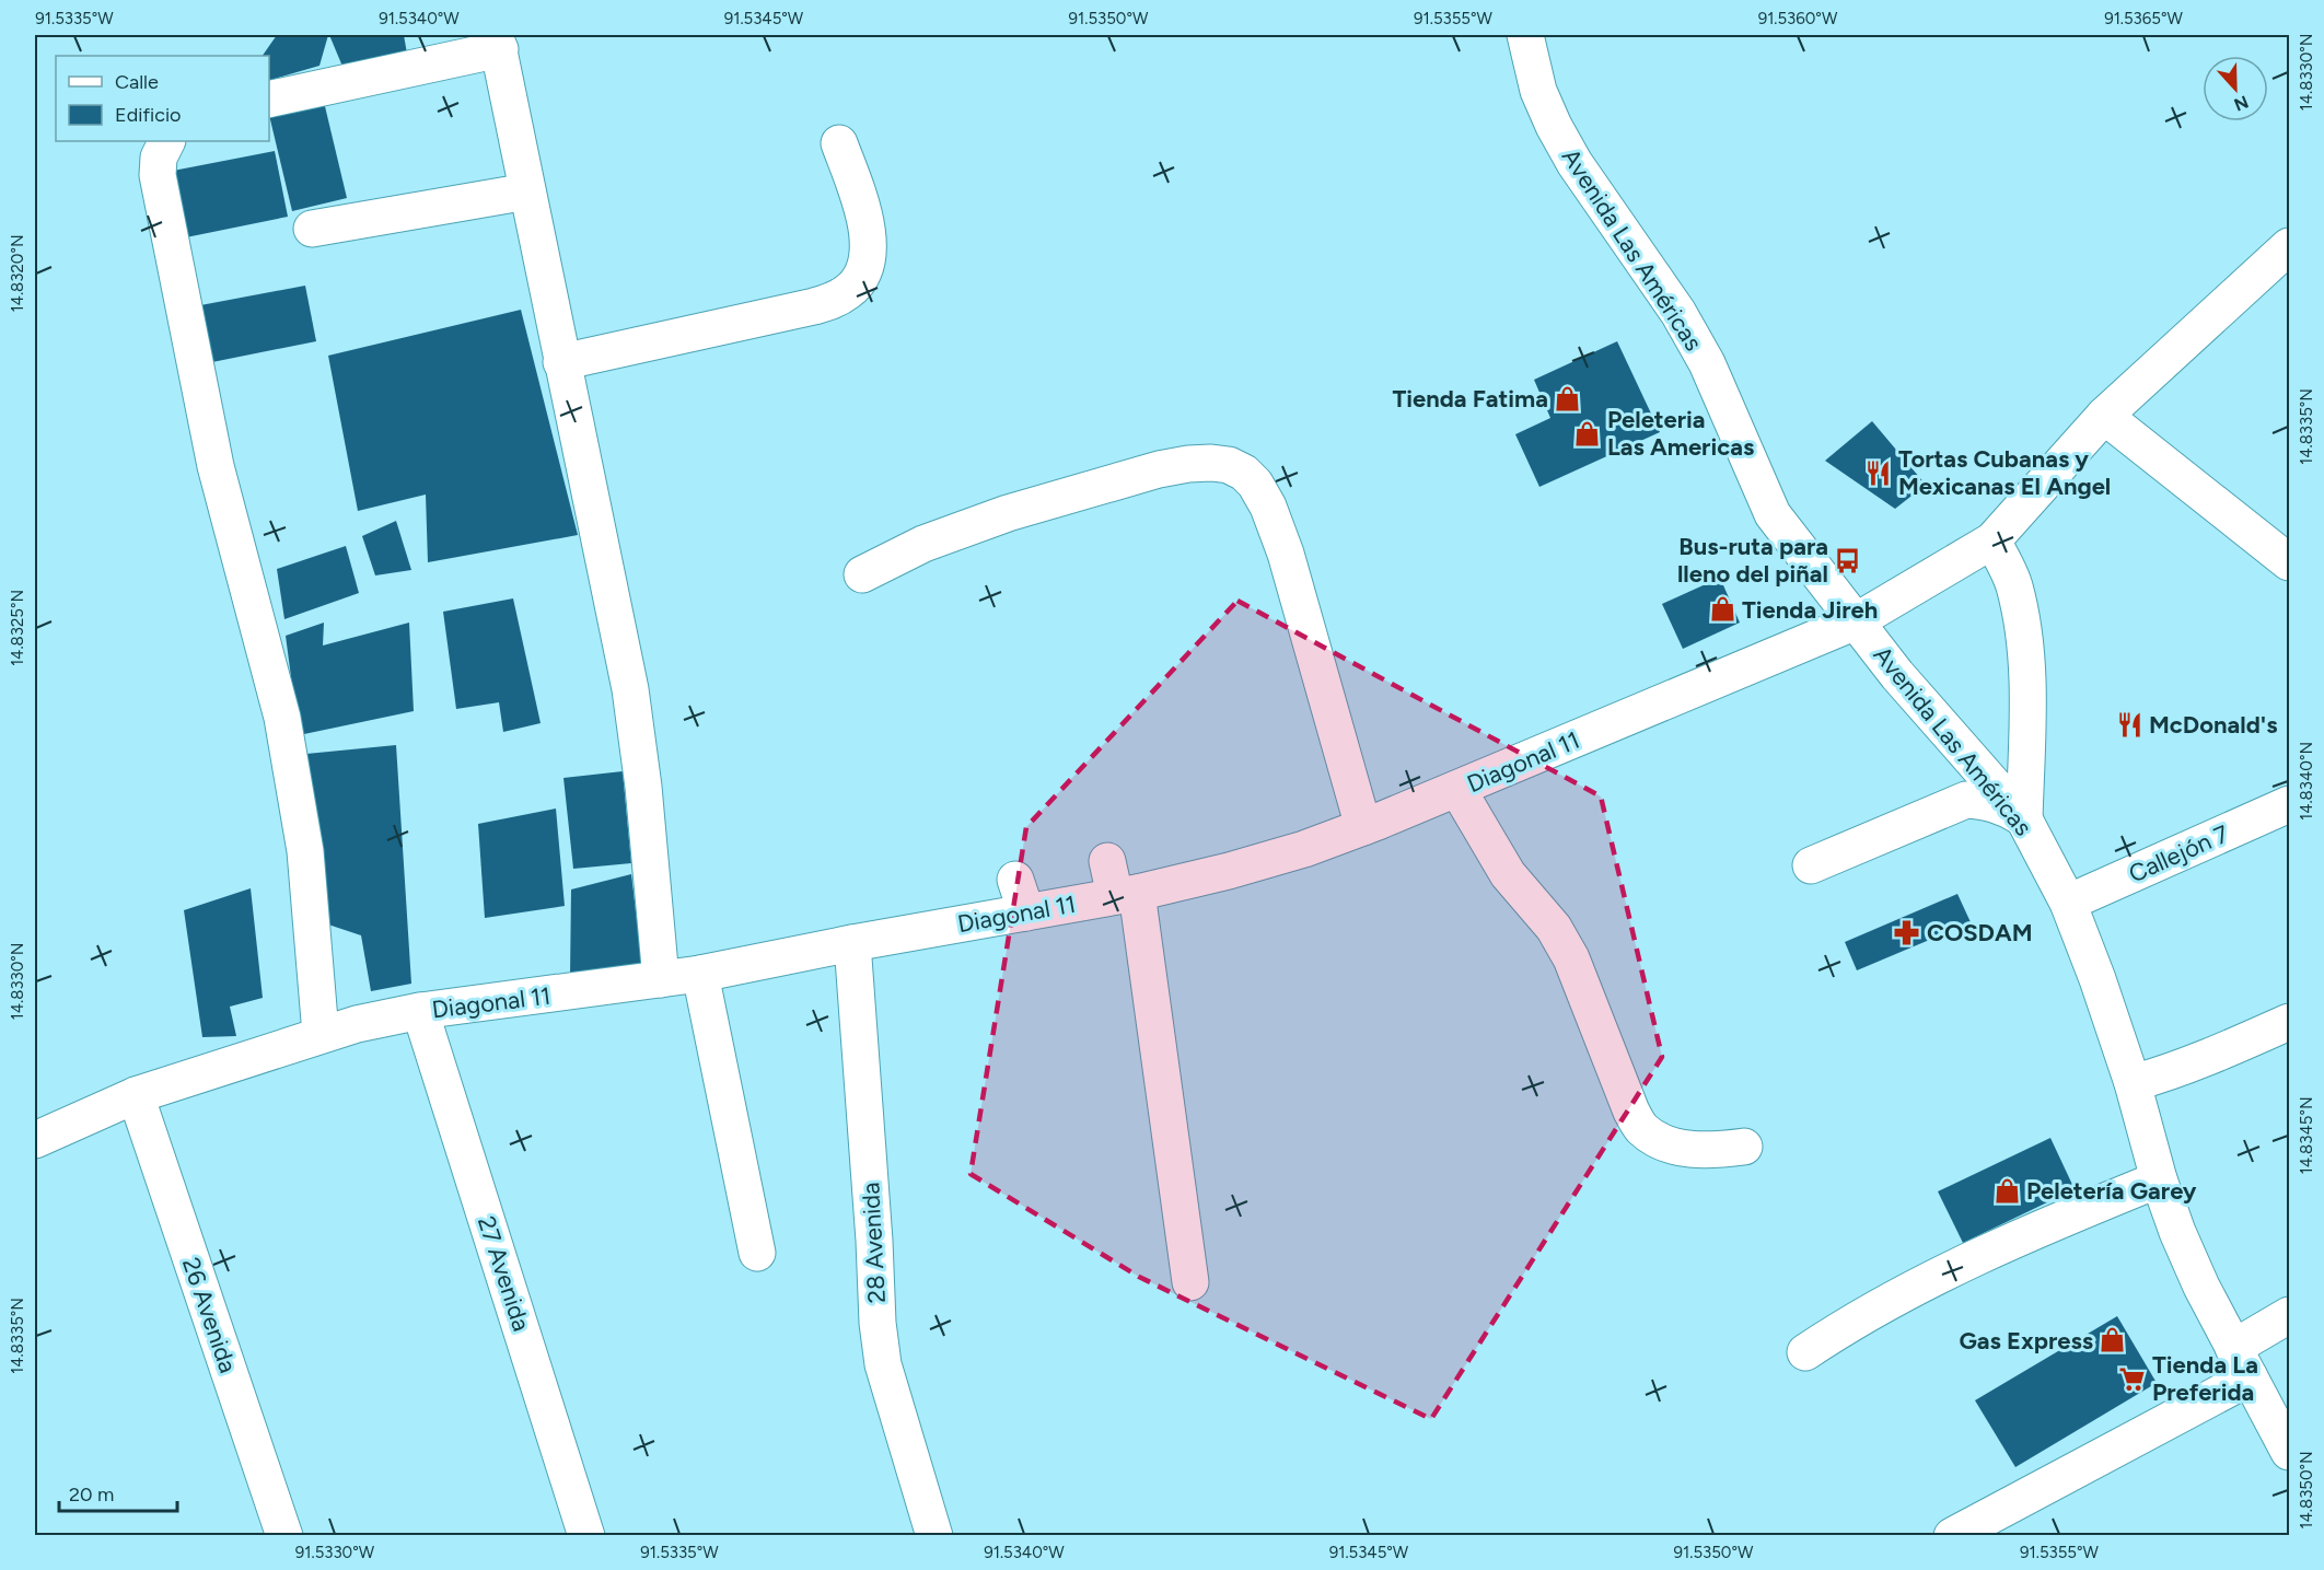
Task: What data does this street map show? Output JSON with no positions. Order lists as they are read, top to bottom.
{
  "streets": {
    "street": [
      "Avenida Las Américas",
      "Diagonal 11",
      "Callejón 7",
      "28 Avenida",
      "27 Avenida",
      "26 Avenida"
    ]
  },
  "crossings": [
    ["Avenida Las Américas", "Diagonal 11"],
    ["Avenida Las Américas", "Callejón 7"],
    ["Diagonal 11", "28 Avenida"],
    ["Diagonal 11", "27 Avenida"],
    ["Diagonal 11", "26 Avenida"]
  ],
  "places": {
    "shop": [
      "Tienda Fatima",
      "Peleteria Las Americas",
      "Tienda Jireh",
      "Peletería Garey",
      "Gas Express"
    ],
    "restaurant": ["Tortas Cubanas y Mexicanas El Angel", "McDonald's"],
    "bus stop": ["Bus-ruta para lleno del piñal"],
    "pharmacy": ["COSDAM"],
    "supermarket": ["Tienda La Preferida"]
  },
  "legend": ["Calle", "Edificio"],
  "scale_bar": "20 m",
  "north": "bottom",
  "coordinates": [
    "91.5335°W",
    "91.5340°W",
    "91.5345°W",
    "91.5350°W",
    "91.5355°W",
    "91.5360°W",
    "91.5365°W",
    "14.8330°N",
    "14.8320°N",
    "14.8335°N",
    "14.8325°N",
    "14.8340°N",
    "14.8345°N",
    "14.8350°N",
    "91.5330°W"
  ]
}
